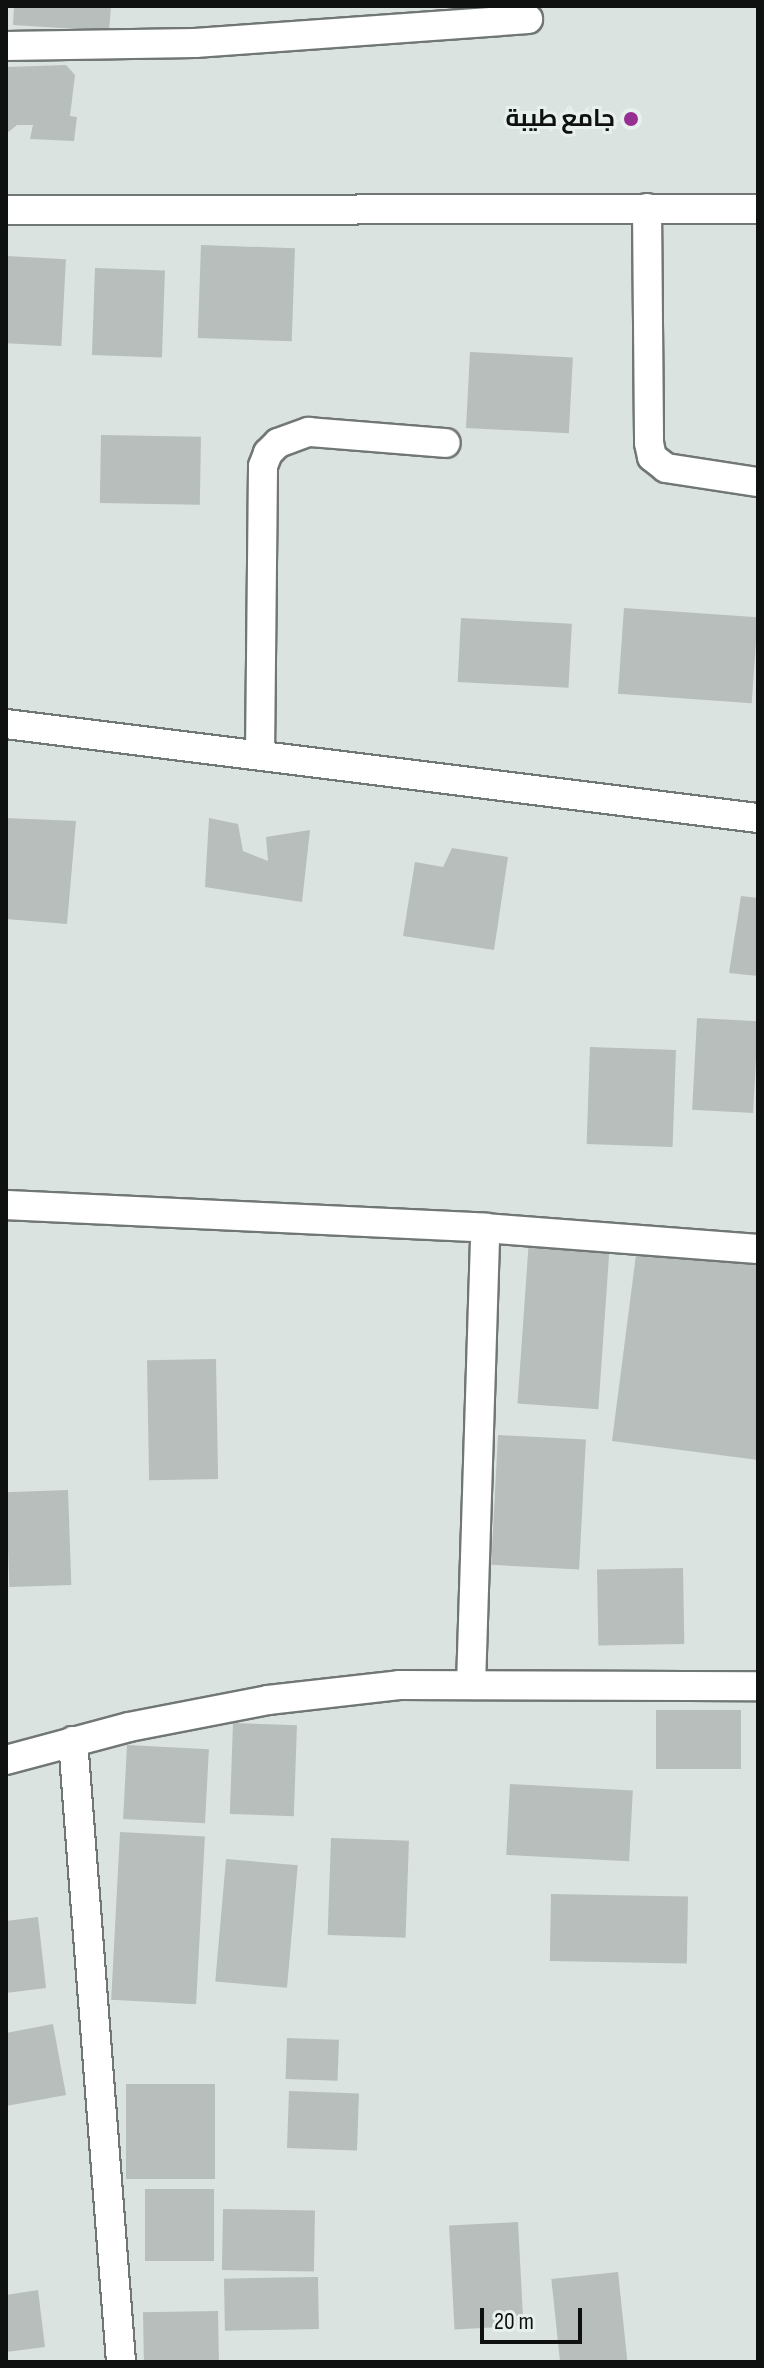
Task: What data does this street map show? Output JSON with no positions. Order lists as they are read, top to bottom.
{
  "places": ["جامع طيبة"],
  "scale_bar": "20 m"
}
